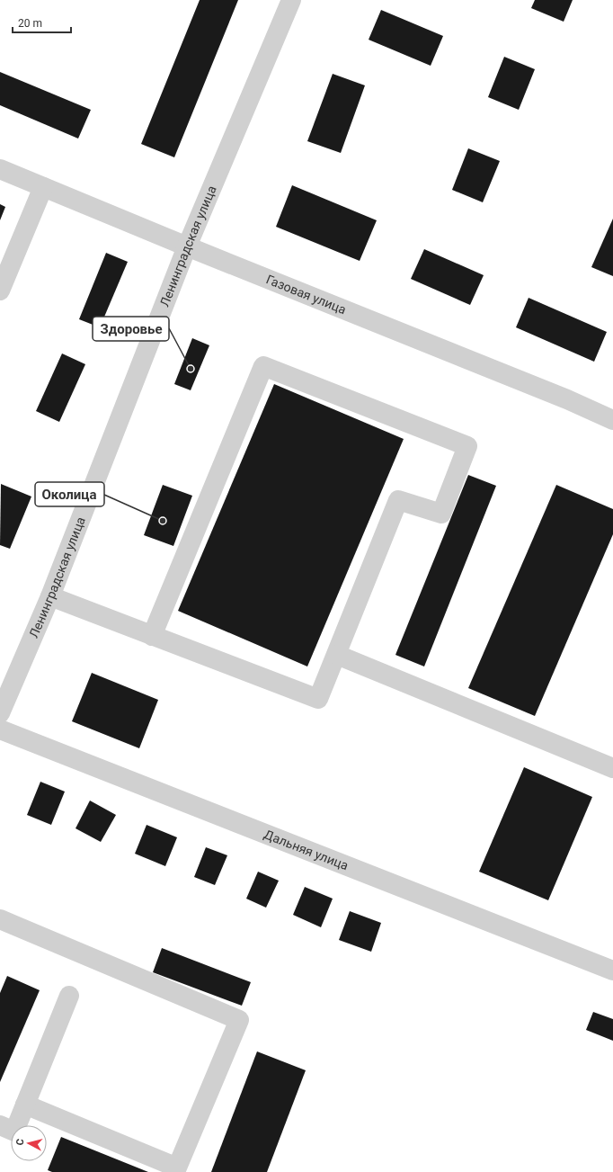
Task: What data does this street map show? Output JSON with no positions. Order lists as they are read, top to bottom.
{
  "streets": {
    "street": ["Ленинградская улица", "Газовая улица", "Дальняя улица"]
  },
  "crossings": [
    ["Ленинградская улица", "Газовая улица"]
  ],
  "places": ["Здоровье", "Околица"],
  "scale_bar": "20 m",
  "north": "left"
}
